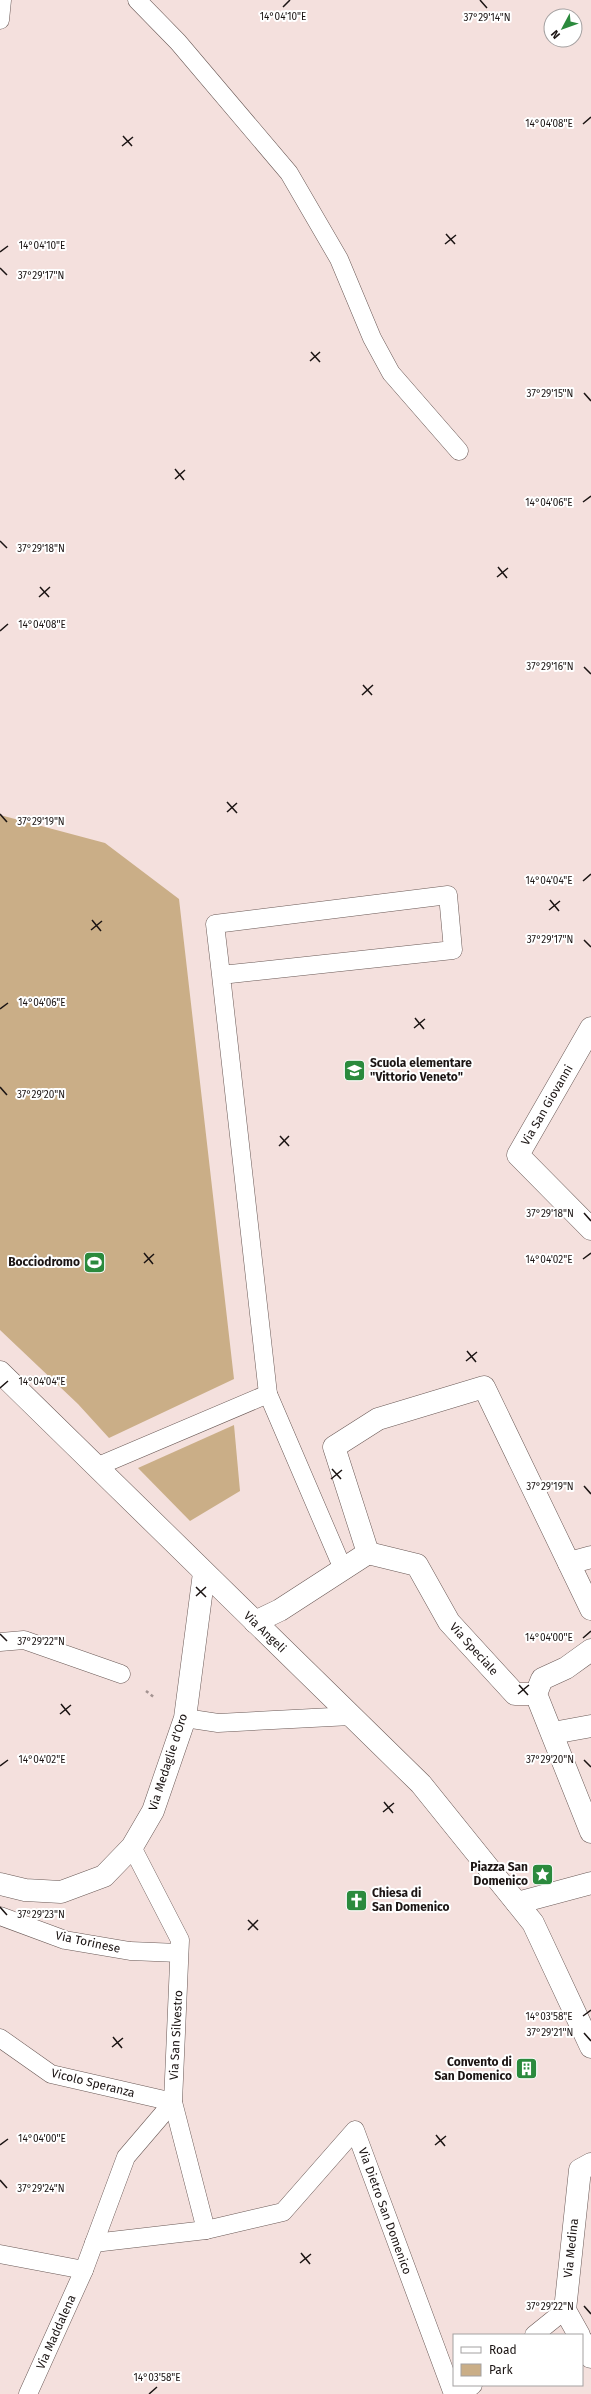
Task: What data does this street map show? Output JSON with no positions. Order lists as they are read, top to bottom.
{
  "streets": {
    "street": [
      "Via San Giovanni",
      "Via Angeli",
      "Via Speciale",
      "Via Medaglie d'Oro",
      "Via Medina"
    ],
    "lane": [
      "Via Torinese",
      "Via San Silvestro",
      "Vicolo Speranza",
      "Via Dietro San Domenico",
      "Via Maddalena"
    ]
  },
  "crossings": [
    ["Via Angeli", "Via Medaglie d'Oro"],
    ["Via Medaglie d'Oro", "Via San Silvestro"],
    ["Via Torinese", "Via San Silvestro"],
    ["Via San Silvestro", "Vicolo Speranza"],
    ["Via San Silvestro", "Via Dietro San Domenico"],
    ["Via San Silvestro", "Via Maddalena"],
    ["Vicolo Speranza", "Via Maddalena"]
  ],
  "places": {
    "school or university": ["Scuola elementare \"Vittorio Veneto\""],
    "sports": ["Bocciodromo"],
    "place": ["Piazza San Domenico"],
    "church": ["Chiesa di San Domenico"],
    "building": ["Convento di San Domenico"]
  },
  "legend": ["Road", "Park"],
  "north": "bottom left",
  "coordinates": [
    "14°04'10\"E",
    "37°29'14\"N",
    "14°04'08\"E",
    "37°29'17\"N",
    "37°29'15\"N",
    "14°04'06\"E",
    "37°29'18\"N",
    "37°29'16\"N",
    "37°29'19\"N",
    "14°04'04\"E",
    "37°29'20\"N",
    "14°04'02\"E",
    "14°04'00\"E",
    "37°29'22\"N",
    "37°29'23\"N",
    "14°03'58\"E",
    "37°29'21\"N",
    "37°29'24\"N"
  ]
}
